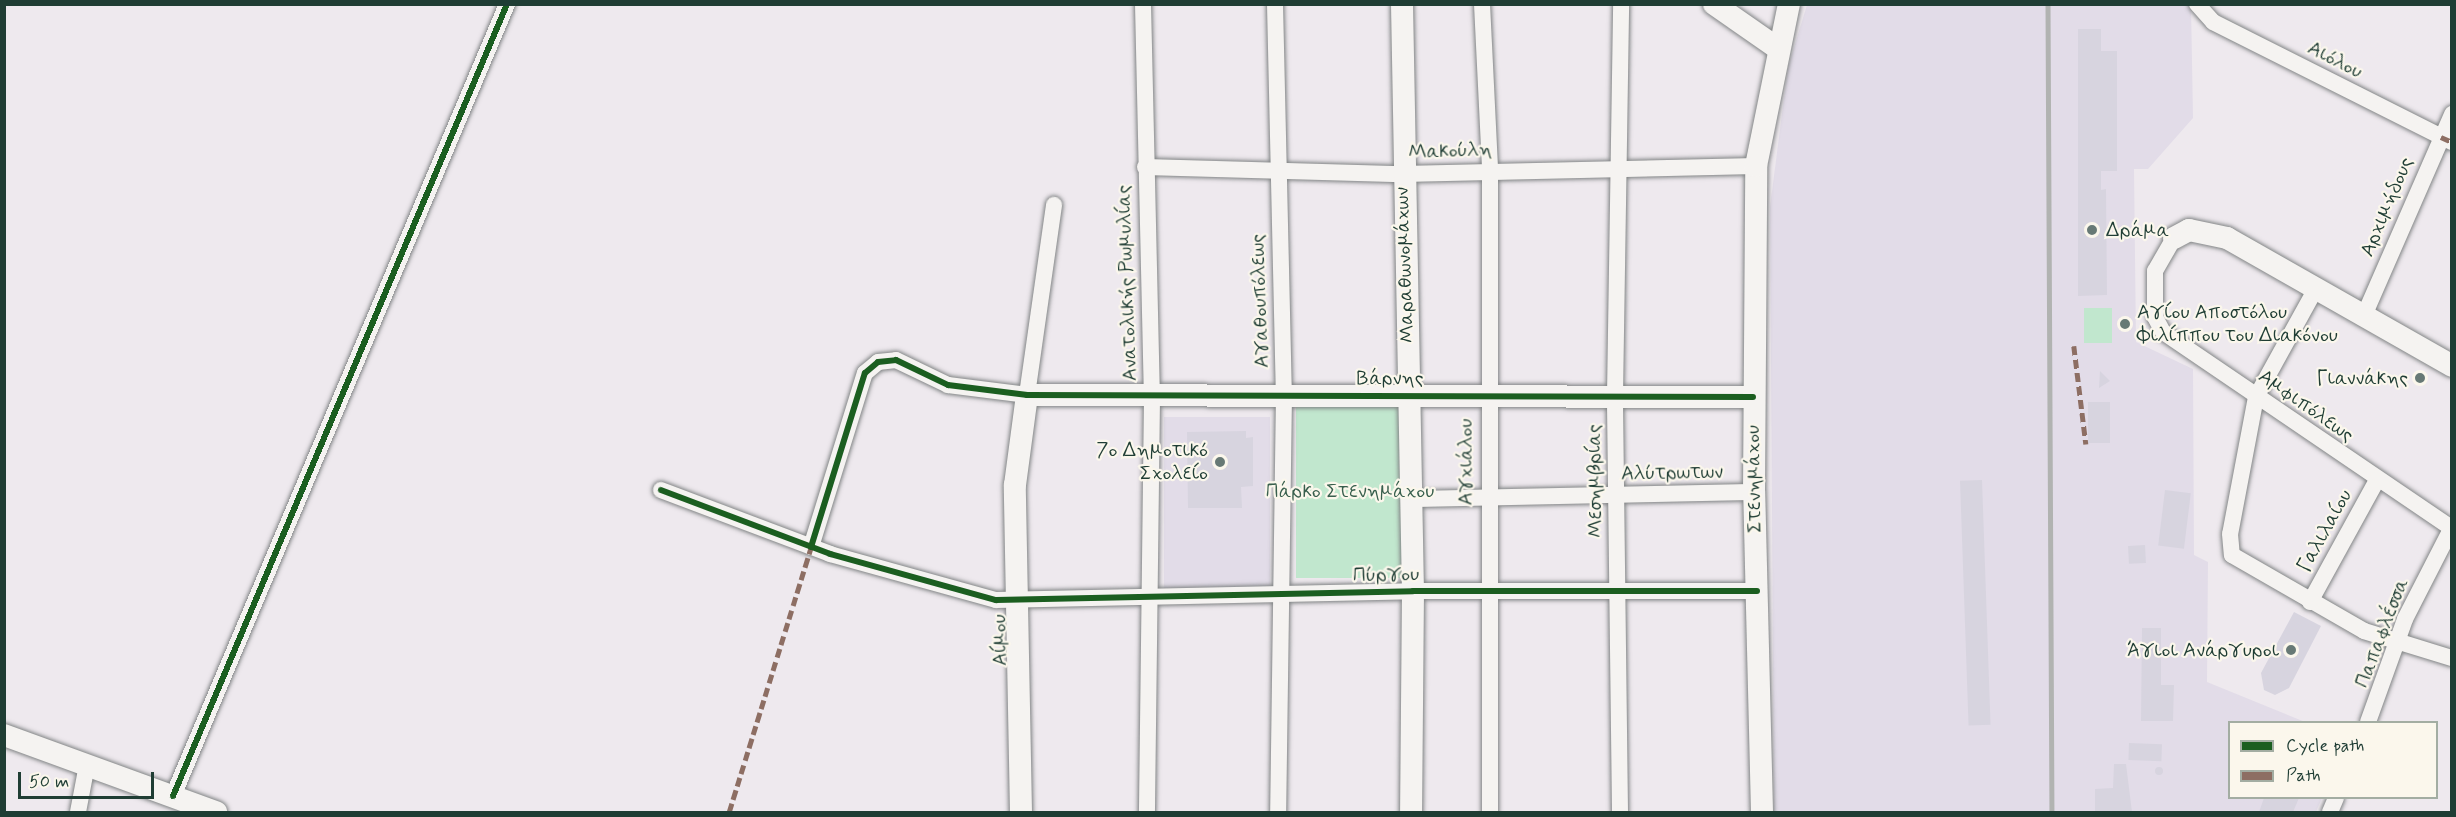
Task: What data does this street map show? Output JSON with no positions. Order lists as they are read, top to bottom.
{
  "streets": {
    "street": [
      "Αιόλου",
      "Μακούλη",
      "Αρχιμήδους",
      "Μαραθωνομάχων",
      "Ανατολικής Ρωμυλίας",
      "Αγαθουπόλεως",
      "Βάρνης",
      "Αμφιπόλεως",
      "Αγχιάλου",
      "Αλύτρωτων",
      "Στενημάχου",
      "Μεσημβρίας",
      "Γαλιλαίου",
      "Πύργου",
      "Παπαφλέσσα",
      "Αίμου"
    ]
  },
  "crossings": [
    ["Αιόλου", "Αρχιμήδους"],
    ["Μακούλη", "Μαραθωνομάχων"],
    ["Μακούλη", "Ανατολικής Ρωμυλίας"],
    ["Μακούλη", "Αγαθουπόλεως"],
    ["Μακούλη", "Αγχιάλου"],
    ["Μακούλη", "Στενημάχου"],
    ["Μακούλη", "Μεσημβρίας"],
    ["Μαραθωνομάχων", "Βάρνης"],
    ["Μαραθωνομάχων", "Αλύτρωτων"],
    ["Μαραθωνομάχων", "Πύργου"],
    ["Ανατολικής Ρωμυλίας", "Βάρνης"],
    ["Ανατολικής Ρωμυλίας", "Πύργου"],
    ["Αγαθουπόλεως", "Βάρνης"],
    ["Αγαθουπόλεως", "Πύργου"],
    ["Βάρνης", "Αγχιάλου"],
    ["Βάρνης", "Στενημάχου"],
    ["Βάρνης", "Μεσημβρίας"],
    ["Βάρνης", "Αίμου"],
    ["Αμφιπόλεως", "Γαλιλαίου"],
    ["Αμφιπόλεως", "Παπαφλέσσα"],
    ["Αγχιάλου", "Αλύτρωτων"],
    ["Αγχιάλου", "Πύργου"],
    ["Αλύτρωτων", "Στενημάχου"],
    ["Αλύτρωτων", "Μεσημβρίας"],
    ["Στενημάχου", "Πύργου"],
    ["Μεσημβρίας", "Πύργου"],
    ["Πύργου", "Αίμου"]
  ],
  "parks": ["Πάρκο Στενημάχου"],
  "places": [
    "Δράμα",
    "Αγίου Αποστόλου Φιλίππου του Διακόνου",
    "Γιαννάκης",
    "7ο Δημοτικό Σχολείο",
    "Άγιοι Ανάργυροι"
  ],
  "legend": ["Cycle path", "Path"],
  "scale_bar": "50 m"
}
